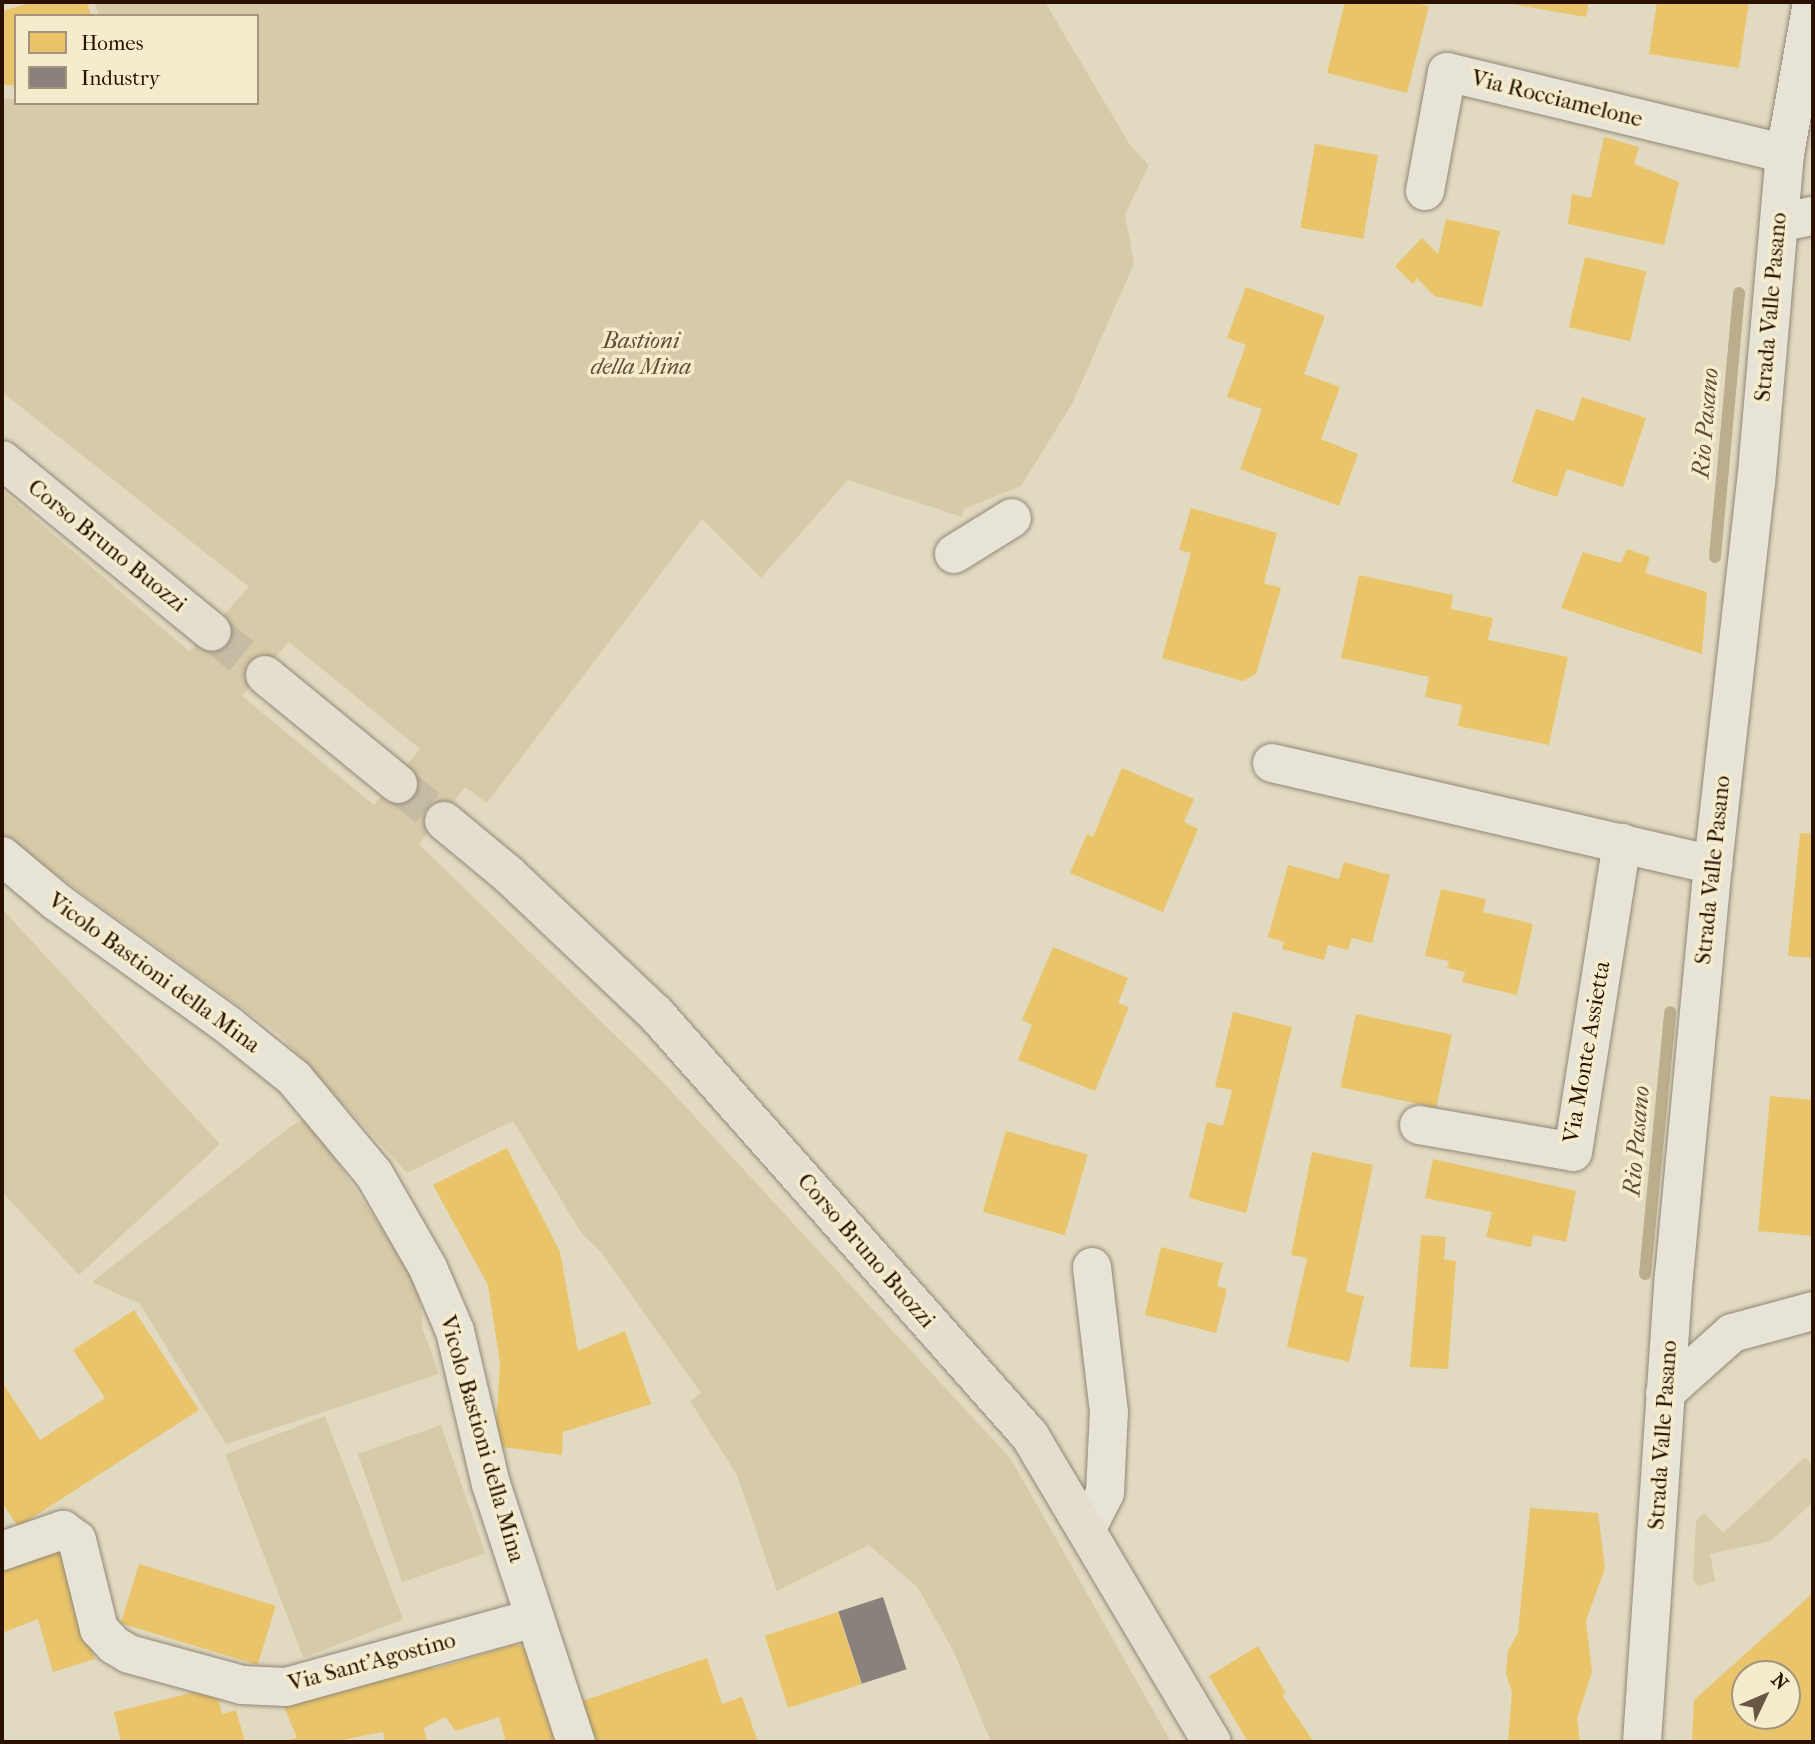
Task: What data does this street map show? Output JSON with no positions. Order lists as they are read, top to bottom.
{
  "streets": {
    "main road": ["Corso Bruno Buozzi"],
    "street": [
      "Via Rocciamelone",
      "Strada Valle Pasano",
      "Vicolo Bastioni della Mina",
      "Via Monte Assietta",
      "Via Sant'Agostino"
    ]
  },
  "crossings": [
    ["Via Rocciamelone", "Strada Valle Pasano"],
    ["Vicolo Bastioni della Mina", "Via Sant'Agostino"]
  ],
  "water": ["Rio Pasano"],
  "parks": ["Bastioni della Mina"],
  "legend": ["Homes", "Industry"],
  "north": "top right"
}
